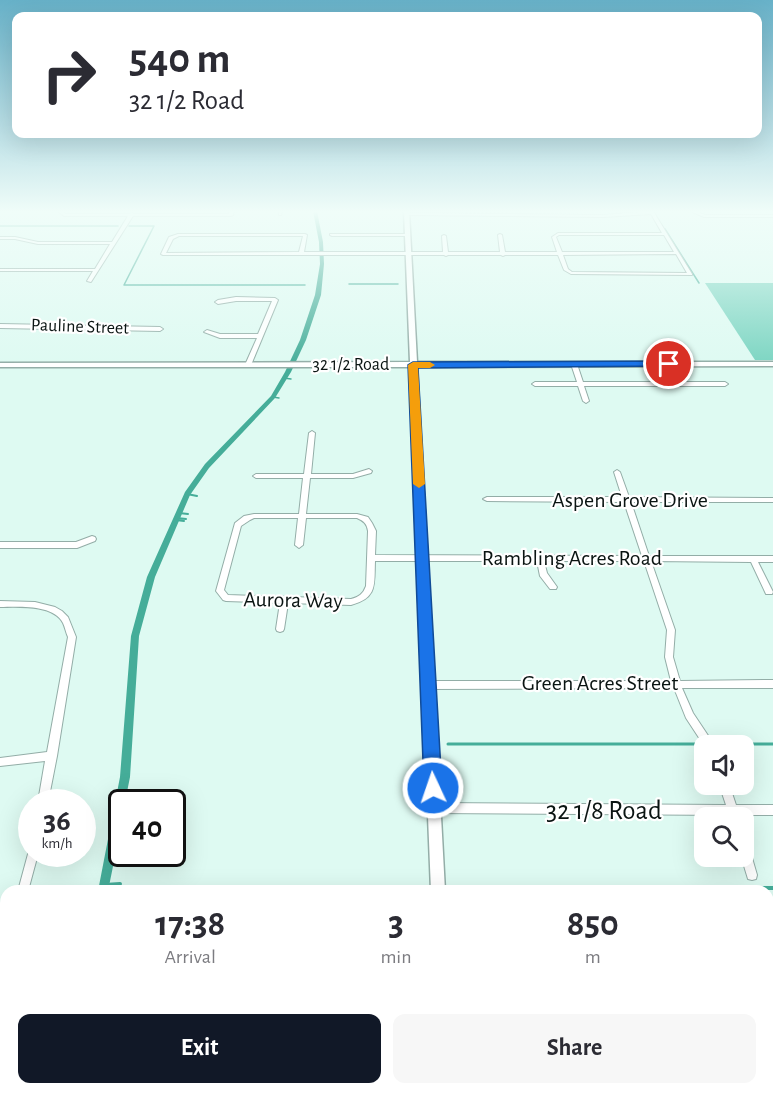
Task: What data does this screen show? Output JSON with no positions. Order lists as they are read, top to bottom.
{
  "streets": {
    "street": [
      "Pauline Street",
      "32 1/2 Road",
      "Aspen Grove Drive",
      "Rambling Acres Road",
      "Aurora Way",
      "Green Acres Street",
      "32 1/8 Road"
    ]
  },
  "crossings": [
    ["Rambling Acres Road", "Aurora Way"]
  ],
  "page": {
    "turn": ["540 m", "32 1/2 Road"],
    "speed": "36 km/h",
    "limit": "40",
    "eta": [
      "17:38",
      "Arrival",
      "3",
      "min",
      "850",
      "m"
    ],
    "buttons": ["Exit", "Share"]
  }
}
